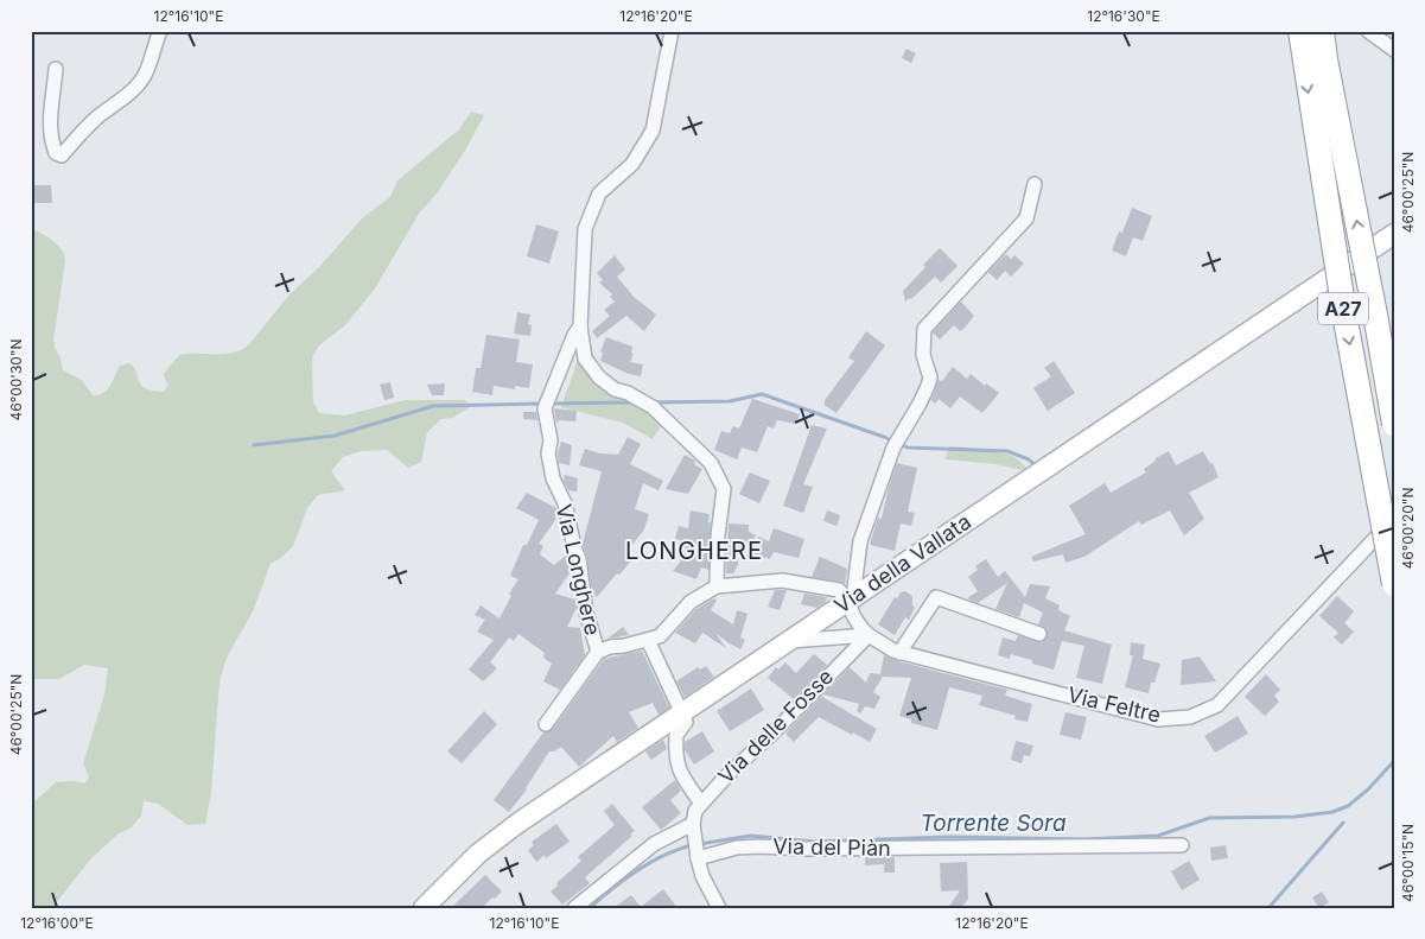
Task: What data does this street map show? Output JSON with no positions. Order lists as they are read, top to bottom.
{
  "streets": {
    "highway": ["A27"],
    "main road": ["Via della Vallata"],
    "street": [
      "Via Longhere",
      "Via Feltre",
      "Via delle Fosse",
      "Via del Piàn"
    ]
  },
  "crossings": [
    ["Via della Vallata", "Via Longhere"],
    ["Via della Vallata", "Via Feltre"],
    ["Via Longhere", "Via Feltre"],
    ["Via Feltre", "Via delle Fosse"]
  ],
  "districts": ["LONGHERE"],
  "water": ["Torrente Sora"],
  "coordinates": [
    "12°16'10\"E",
    "12°16'20\"E",
    "12°16'30\"E",
    "46°00'25\"N",
    "46°00'30\"N",
    "46°00'20\"N",
    "46°00'15\"N",
    "12°16'00\"E"
  ]
}
